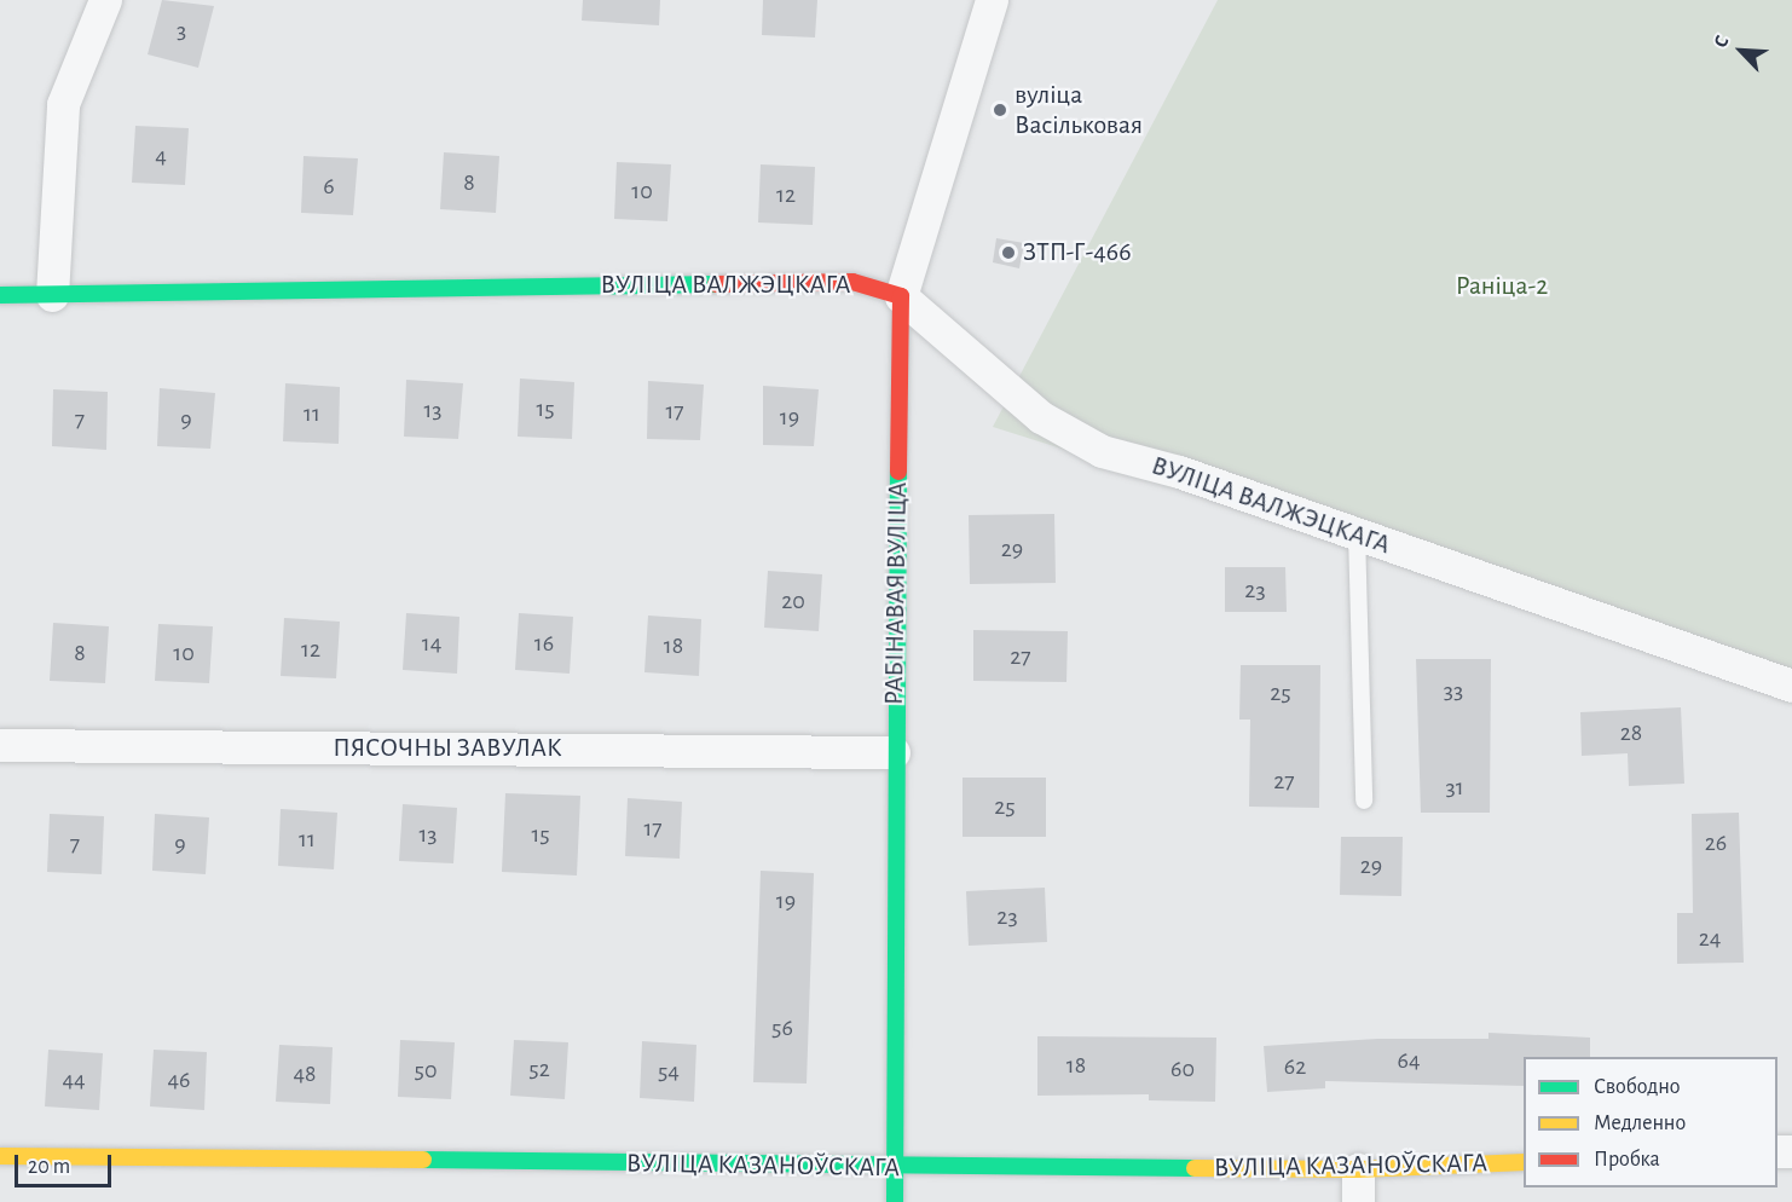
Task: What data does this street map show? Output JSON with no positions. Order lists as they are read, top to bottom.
{
  "streets": {
    "street": [
      "ВУЛІЦА ВАЛЖЭЦКАГА",
      "РАБІНАВАЯ ВУЛІЦА",
      "ПЯСОЧНЫ ЗАВУЛАК",
      "ВУЛІЦА КАЗАНОЎСКАГА"
    ]
  },
  "crossings": [
    ["ВУЛІЦА ВАЛЖЭЦКАГА", "РАБІНАВАЯ ВУЛІЦА"],
    ["РАБІНАВАЯ ВУЛІЦА", "ПЯСОЧНЫ ЗАВУЛАК"],
    ["РАБІНАВАЯ ВУЛІЦА", "ВУЛІЦА КАЗАНОЎСКАГА"]
  ],
  "parks": ["Раніца-2"],
  "places": ["вуліца Васільковая", "ЗТП-Г-466"],
  "house_numbers": [
    "3",
    "4",
    "8",
    "6",
    "10",
    "12",
    "15",
    "13",
    "17",
    "11",
    "19",
    "7",
    "9",
    "29",
    "23",
    "20",
    "14",
    "16",
    "18",
    "12",
    "8",
    "10",
    "27",
    "33",
    "25",
    "28",
    "27",
    "31",
    "25",
    "17",
    "13",
    "15",
    "11",
    "26",
    "7",
    "9",
    "29",
    "19",
    "23",
    "24",
    "56",
    "64",
    "18",
    "62",
    "52",
    "60",
    "50",
    "54",
    "48",
    "44",
    "46"
  ],
  "legend": ["Свободно", "Медленно", "Пробка"],
  "scale_bar": "20 m",
  "north": "top left"
}
